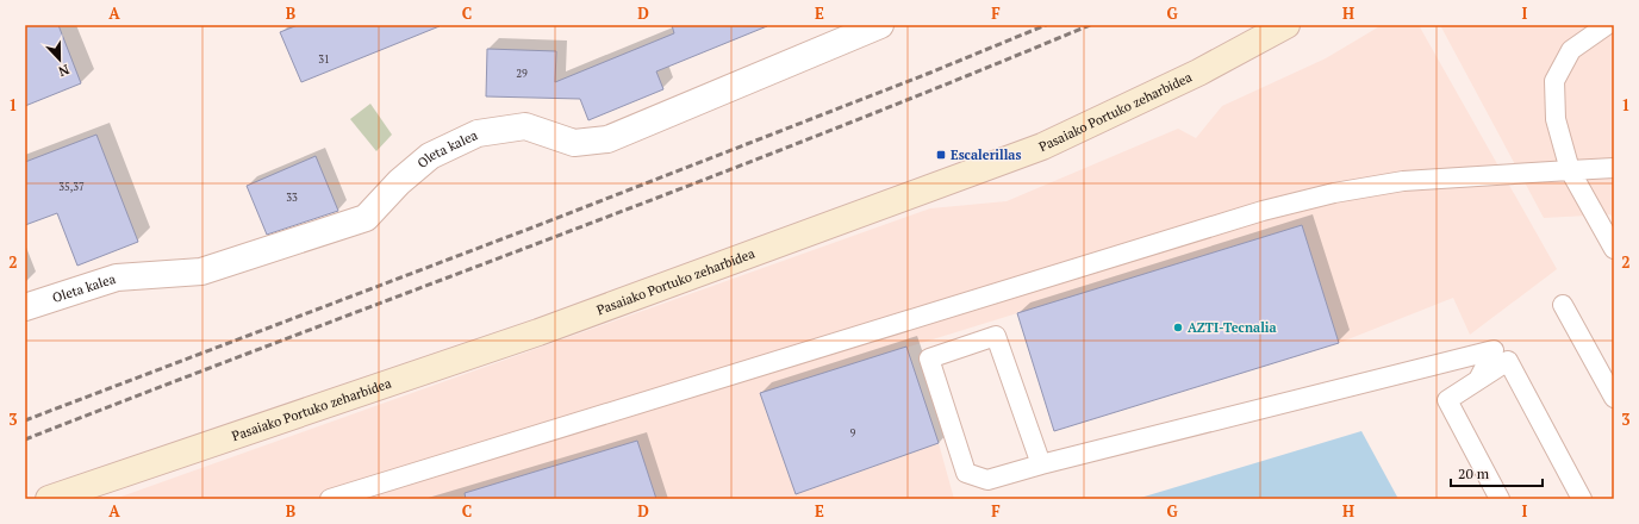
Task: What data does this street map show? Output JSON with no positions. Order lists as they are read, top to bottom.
{
  "streets": {
    "main road": ["Pasaiako Portuko zeharbidea"],
    "street": ["Oleta kalea"]
  },
  "places": {
    "transit": ["Escalerillas"],
    "other": ["AZTI-Tecnalia"]
  },
  "house_numbers": [
    "31",
    "29",
    "35,37",
    "33",
    "9"
  ],
  "scale_bar": "20 m",
  "north": "bottom",
  "grid": {
    "columns": [
      "A",
      "B",
      "C",
      "D",
      "E",
      "F",
      "G",
      "H",
      "I"
    ],
    "rows": ["1", "2", "3"]
  }
}
